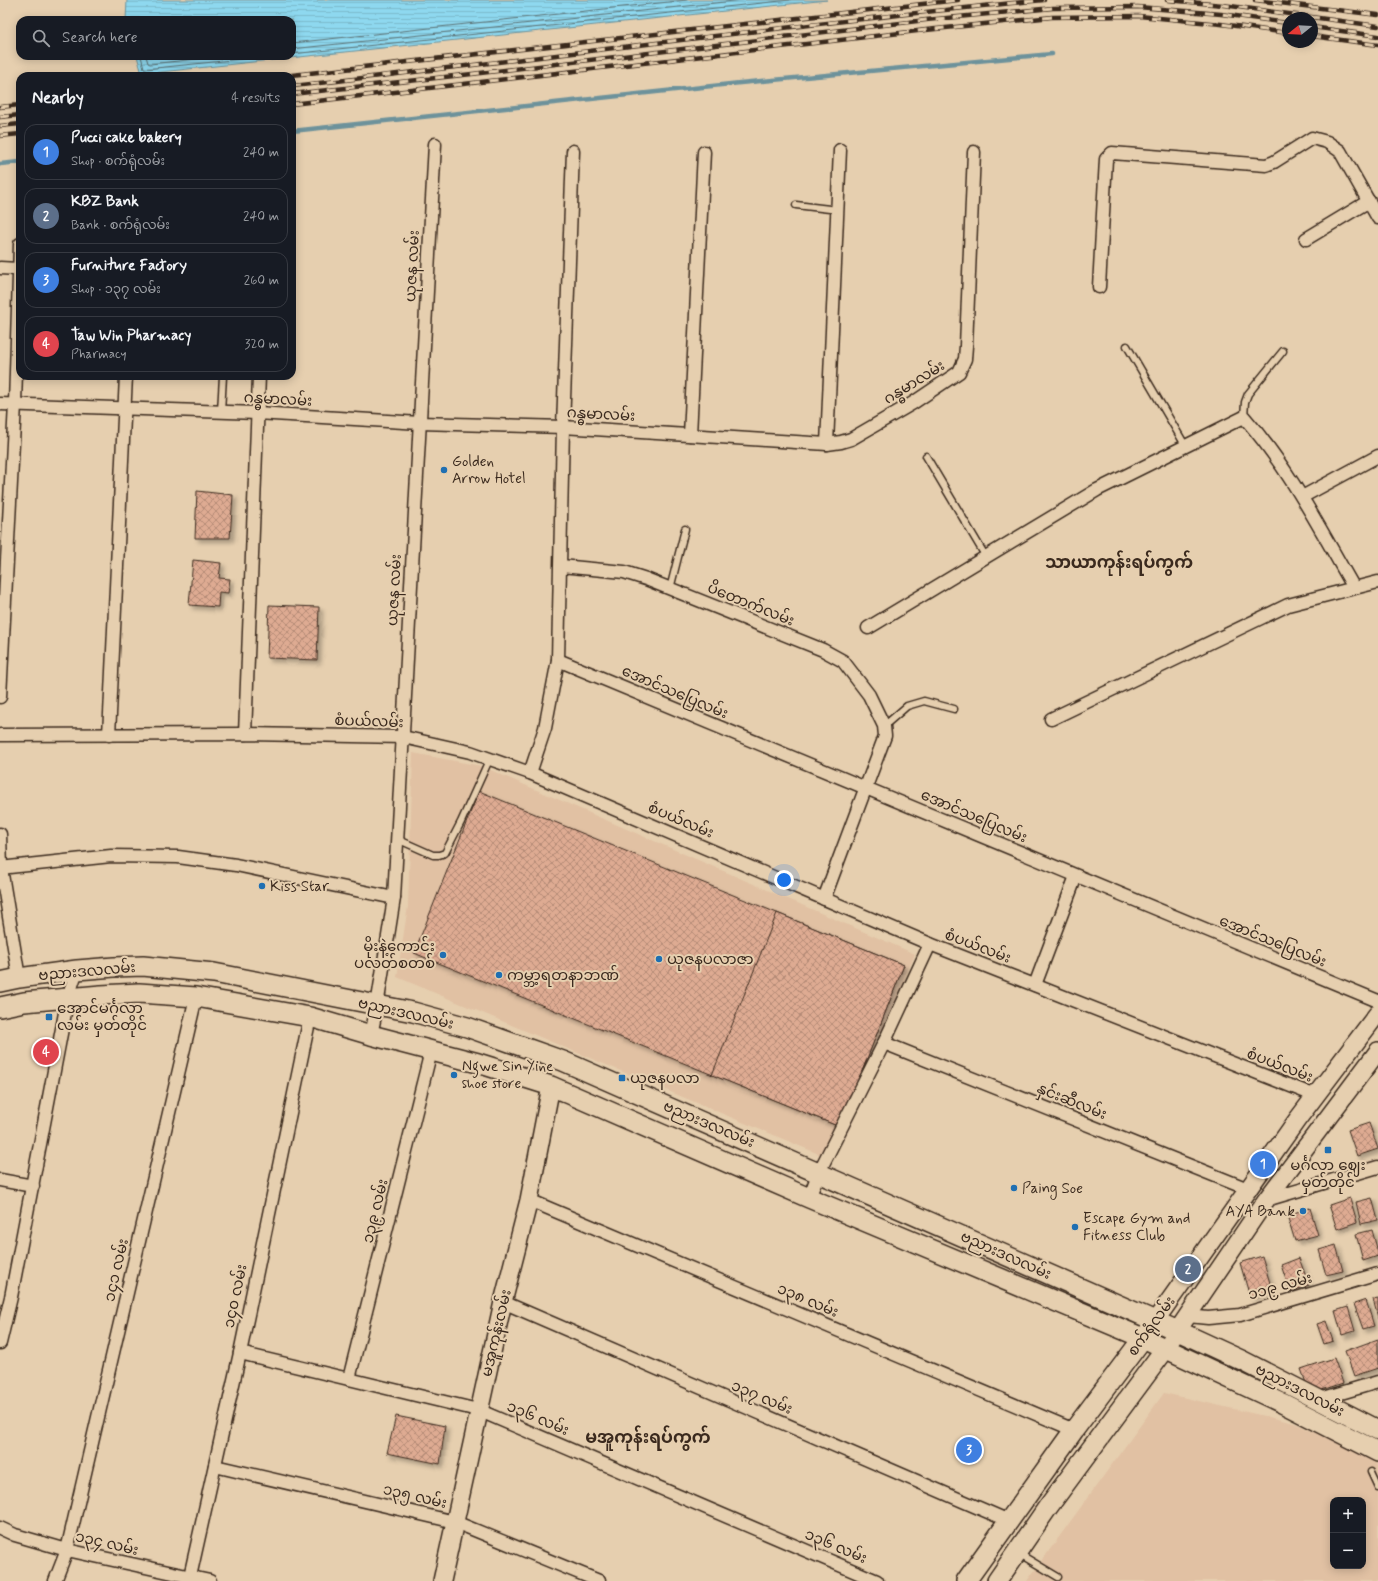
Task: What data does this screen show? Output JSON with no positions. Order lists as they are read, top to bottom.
{
  "streets": {
    "main road": ["ဗညားဒလလမ်း", "စက်ရုံလမ်း", "မအူကုန်းလမ်း"],
    "street": [
      "ယုဇန လမ်း",
      "ဂန္ဓမာလမ်း",
      "ပိတောက်လမ်း",
      "အောင်သပြေလမ်း",
      "စံပယ်လမ်း",
      "နှင်းဆီလမ်း",
      "၁၃၉ လမ်း",
      "၁၄၁ လမ်း",
      "၁၁၉ လမ်း",
      "၁၄၀ လမ်း",
      "၁၃၈ လမ်း",
      "၁၃၇ လမ်း",
      "၁၃၆ လမ်း",
      "၁၃၅ လမ်း",
      "၁၃၄ လမ်း"
    ]
  },
  "crossings": [
    ["ယုဇန လမ်း", "ဂန္ဓမာလမ်း"],
    ["ယုဇန လမ်း", "စံပယ်လမ်း"],
    ["ယုဇန လမ်း", "ဗညားဒလလမ်း"],
    ["စံပယ်လမ်း", "စက်ရုံလမ်း"],
    ["ဗညားဒလလမ်း", "၁၃၉ လမ်း"],
    ["ဗညားဒလလမ်း", "၁၄၁ လမ်း"],
    ["ဗညားဒလလမ်း", "၁၁၉ လမ်း"],
    ["ဗညားဒလလမ်း", "၁၄၀ လမ်း"],
    ["ဗညားဒလလမ်း", "စက်ရုံလမ်း"],
    ["ဗညားဒလလမ်း", "မအူကုန်းလမ်း"],
    ["နှင်းဆီလမ်း", "စက်ရုံလမ်း"],
    ["၁၃၉ လမ်း", "၁၃၆ လမ်း"],
    ["၁၄၁ လမ်း", "၁၃၄ လမ်း"],
    ["၁၁၉ လမ်း", "စက်ရုံလမ်း"],
    ["၁၄၀ လမ်း", "၁၃၆ လမ်း"],
    ["၁၄၀ လမ်း", "၁၃၅ လမ်း"],
    ["၁၄၀ လမ်း", "၁၃၄ လမ်း"],
    ["၁၃၈ လမ်း", "စက်ရုံလမ်း"],
    ["၁၃၈ လမ်း", "မအူကုန်းလမ်း"],
    ["စက်ရုံလမ်း", "၁၃၇ လမ်း"],
    ["မအူကုန်းလမ်း", "၁၃၇ လမ်း"],
    ["မအူကုန်းလမ်း", "၁၃၆ လမ်း"],
    ["မအူကုန်းလမ်း", "၁၃၅ လမ်း"]
  ],
  "districts": ["သာယာကုန်းရပ်ကွက်", "မအူကုန်းရပ်ကွက်"],
  "places": {
    "other": [
      "Golden Arrow Hotel",
      "Kiss Star",
      "မိုးနဲ့ကောင်း ပလတ်စတစ်",
      "ယုဇနပလာဇာ",
      "ကမ္ဘာ့ရတနာဘဏ်",
      "Ngwe Sin Yine shoe store",
      "Paing Soe",
      "AYA Bank",
      "Escape Gym and Fitness Club"
    ],
    "transit": ["အောင်မင်္ဂလာ လမ်း မှတ်တိုင်", "ယုဇနပလာ", "မင်္ဂလာ ဈေး မှတ်တိုင်"]
  },
  "north": "left",
  "page": {
    "search": "Search here",
    "heading": ["Nearby", "4 results"],
    "list": [
      {
        "mark": "1",
        "name": "Pucci cake bakery",
        "note": "Shop · စက်ရုံလမ်း",
        "value": "240 m"
      },
      {
        "mark": "2",
        "name": "KBZ Bank",
        "note": "Bank · စက်ရုံလမ်း",
        "value": "240 m"
      },
      {
        "mark": "3",
        "name": "Furniture Factory",
        "note": "Shop · ၁၃၇ လမ်း",
        "value": "260 m"
      },
      {
        "mark": "4",
        "name": "Taw Win Pharmacy",
        "note": "Pharmacy",
        "value": "320 m"
      }
    ],
    "pins": [
      "4",
      "1",
      "2",
      "3"
    ],
    "map_buttons": ["+", "−"]
  }
}
